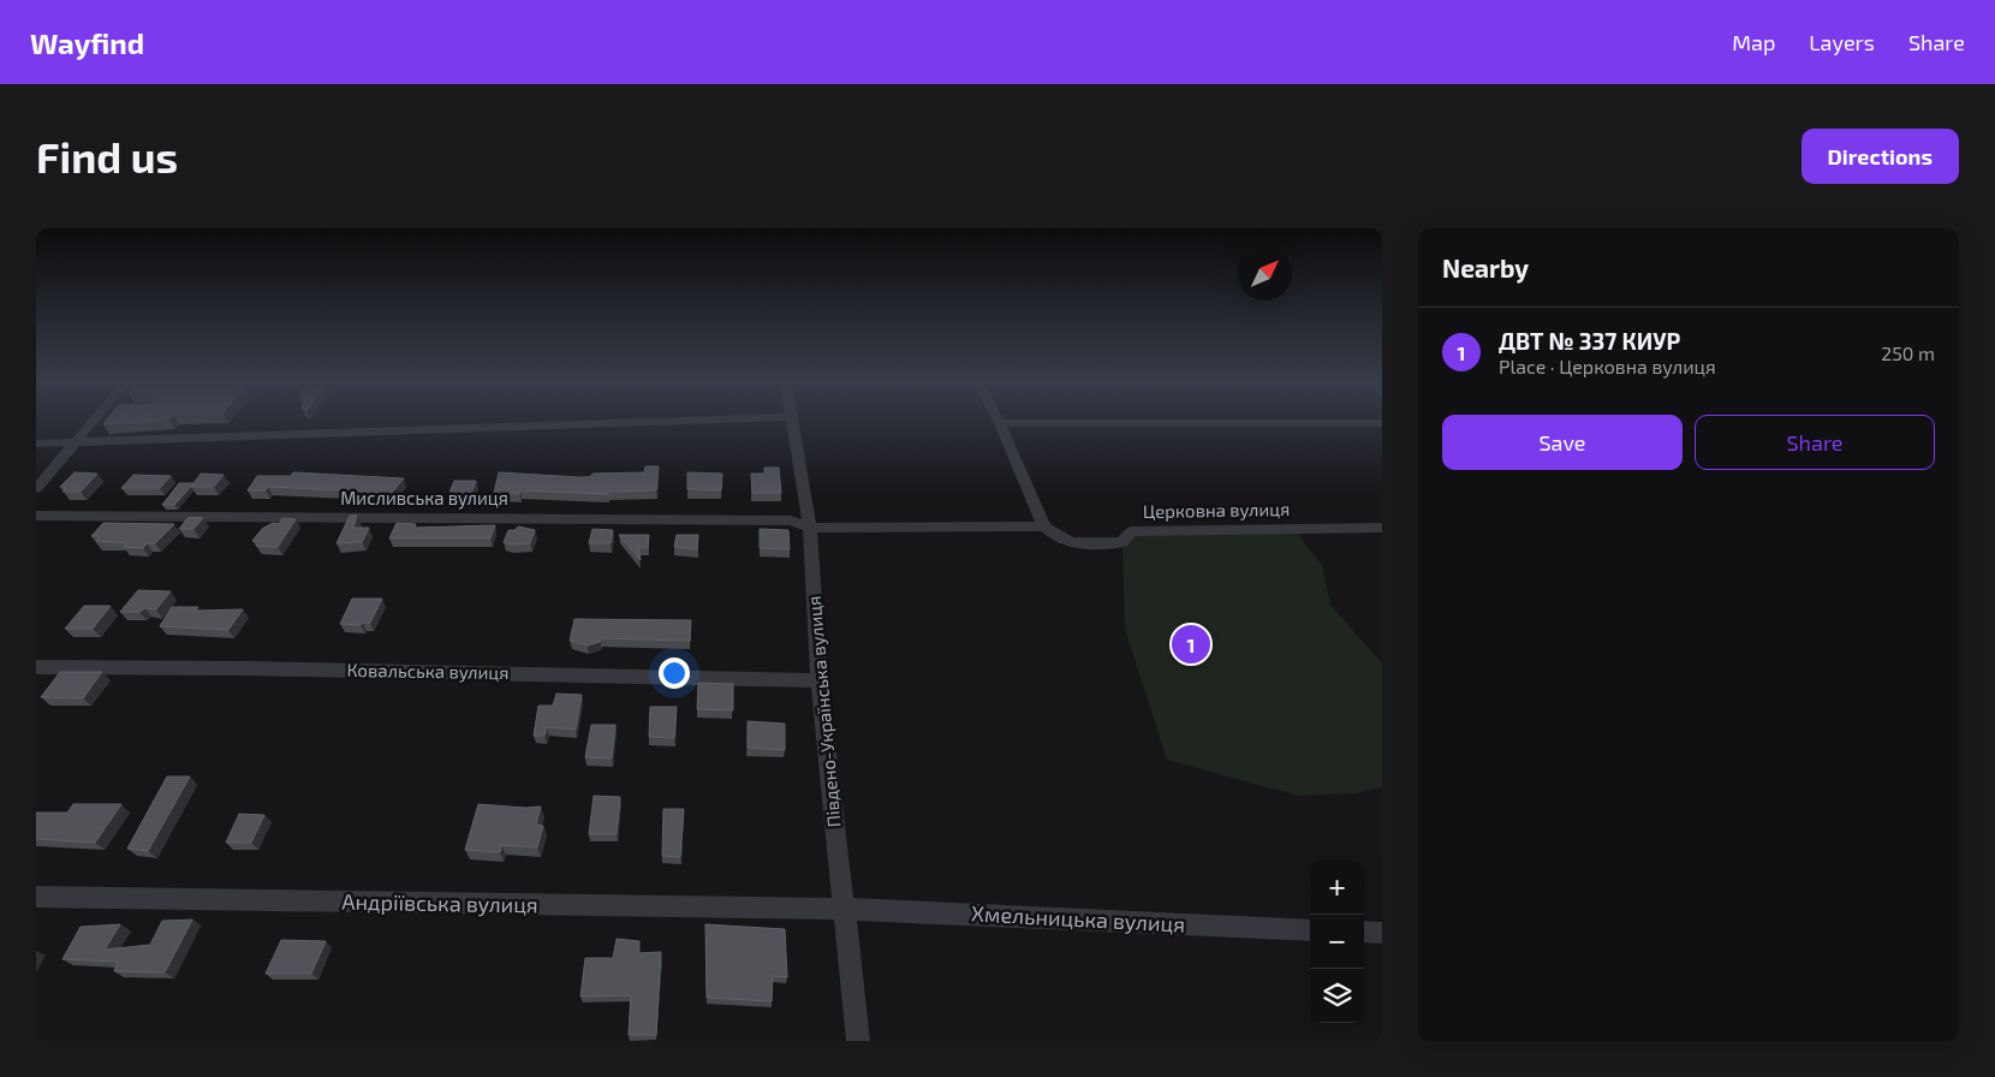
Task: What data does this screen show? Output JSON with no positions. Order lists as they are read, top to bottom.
{
  "streets": {
    "street": [
      "Мисливська вулиця",
      "Церковна вулиця",
      "Ковальська вулиця",
      "Південо-Українська вулиця",
      "Андріївська вулиця",
      "Хмельницька вулиця"
    ]
  },
  "crossings": [
    ["Мисливська вулиця", "Церковна вулиця"],
    ["Мисливська вулиця", "Південо-Українська вулиця"],
    ["Церковна вулиця", "Південо-Українська вулиця"],
    ["Ковальська вулиця", "Південо-Українська вулиця"],
    ["Південо-Українська вулиця", "Андріївська вулиця"],
    ["Південо-Українська вулиця", "Хмельницька вулиця"],
    ["Андріївська вулиця", "Хмельницька вулиця"]
  ],
  "north": "top right",
  "page": {
    "header": "Wayfind",
    "nav": ["Map", "Layers", "Share"],
    "buttons": [
      "Directions",
      ["Save", "Share"]
    ],
    "title": "Find us",
    "heading": "Nearby",
    "list": [
      {
        "mark": "1",
        "name": "ДВТ № 337 КИУР",
        "note": "Place · Церковна вулиця",
        "value": "250 m"
      }
    ],
    "pins": "1",
    "map_buttons": ["+", "−"]
  }
}
